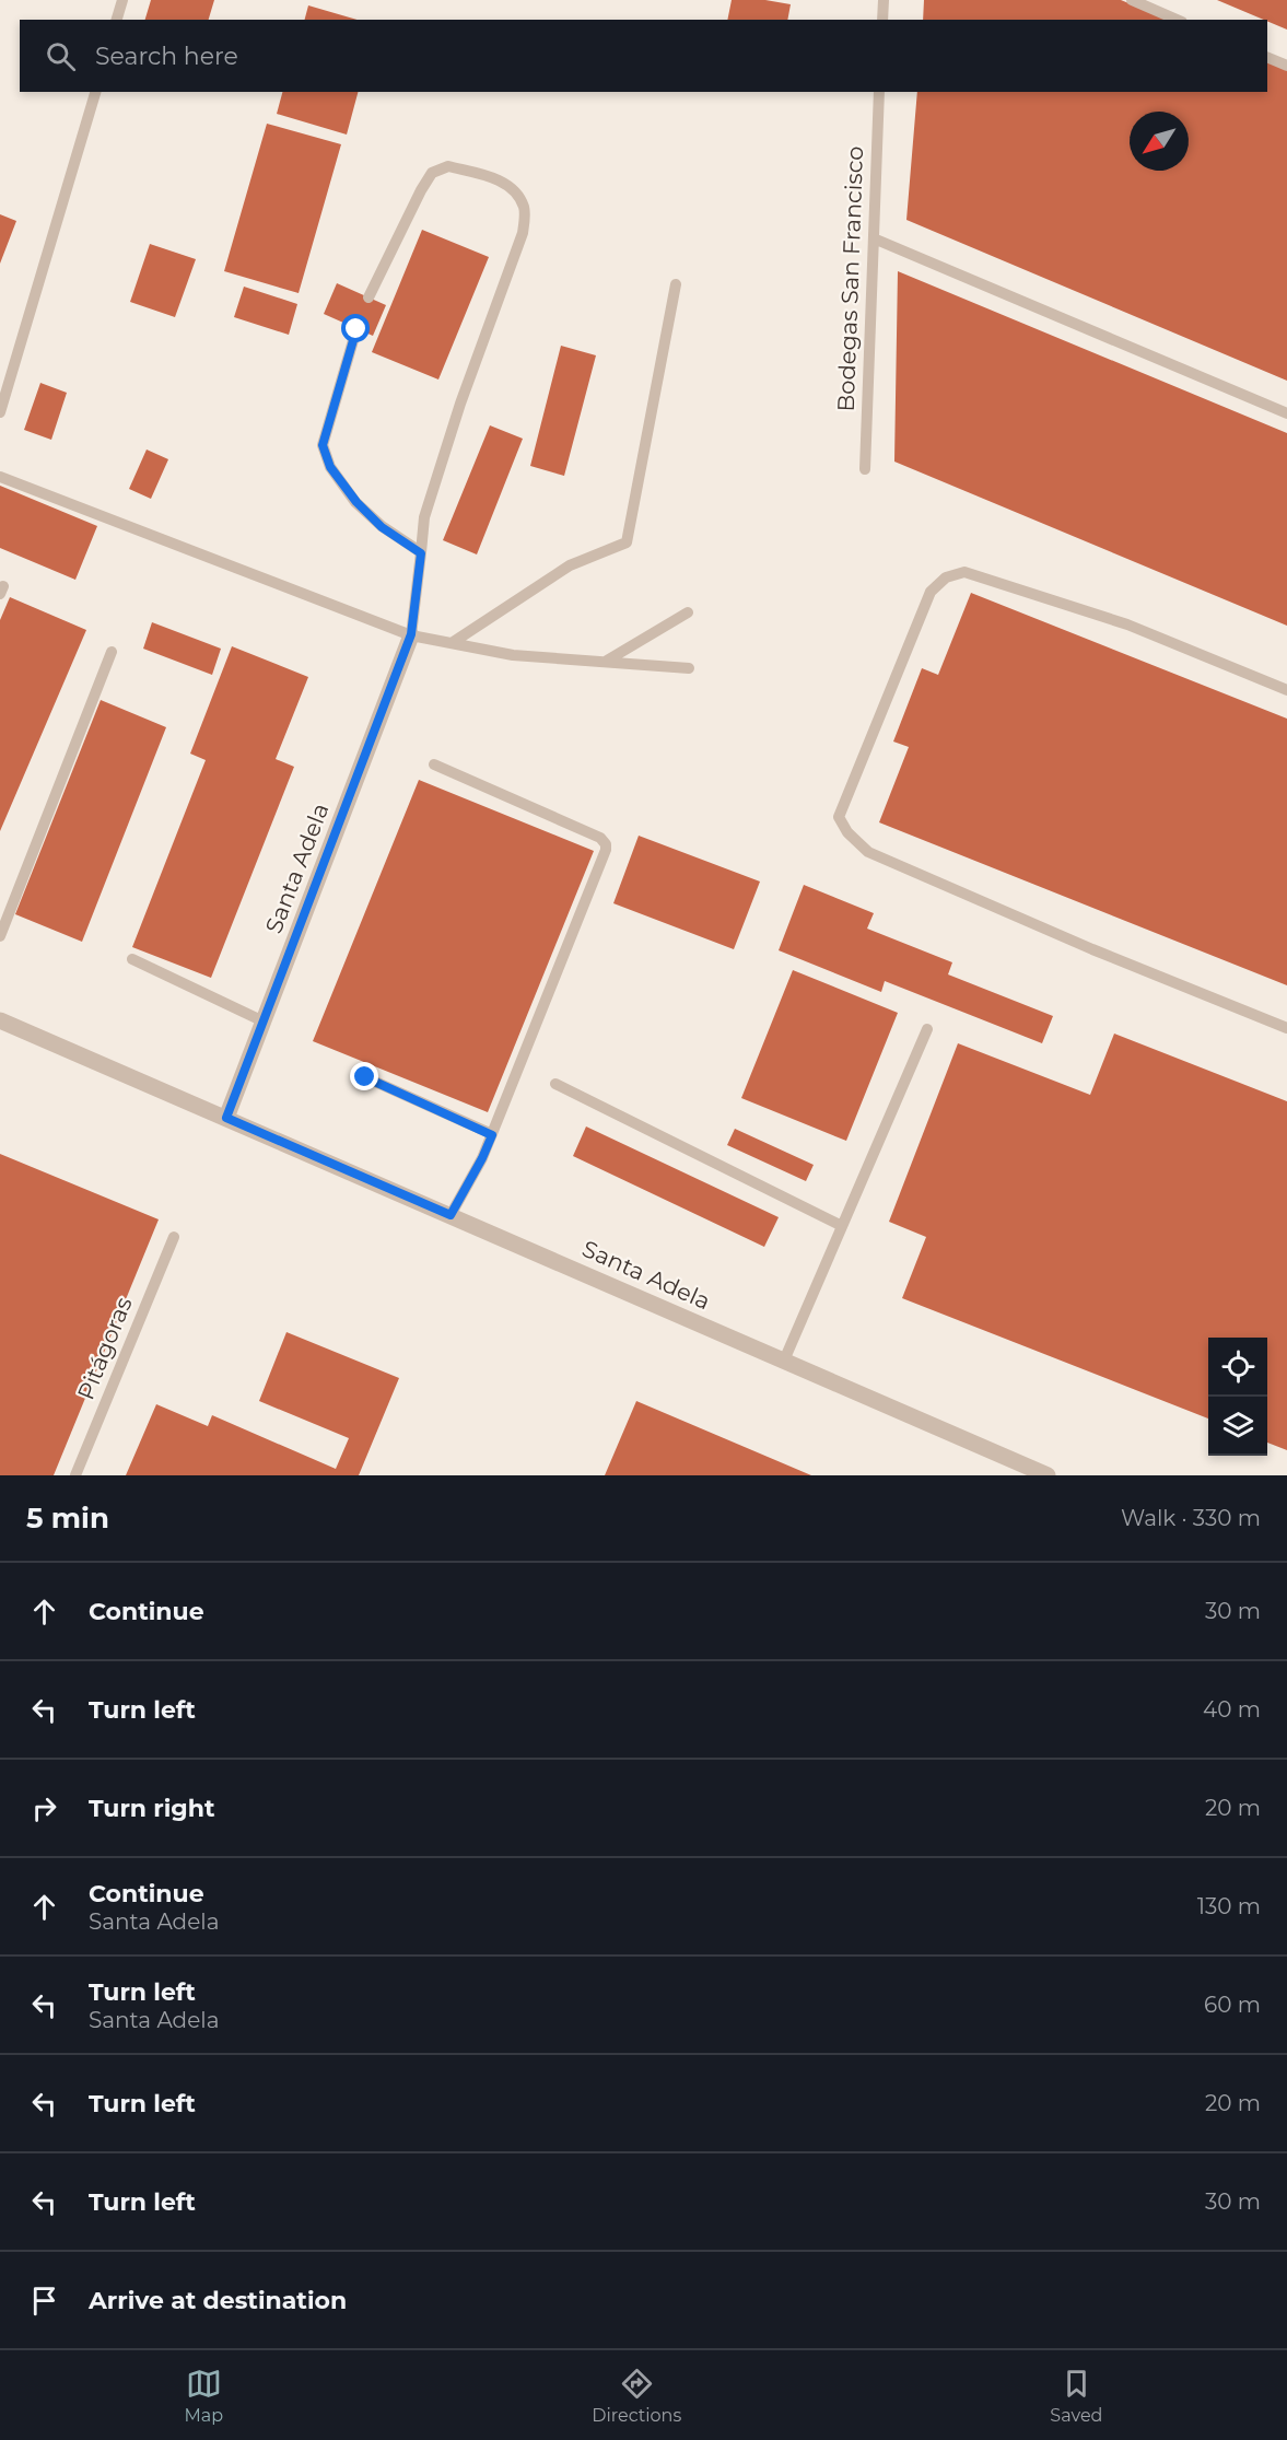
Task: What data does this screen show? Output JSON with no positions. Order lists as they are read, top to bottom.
{
  "streets": {
    "street": ["Santa Adela"],
    "lane": ["Bodegas San Francisco", "Pitágoras"]
  },
  "north": "bottom left",
  "page": {
    "search": "Search here",
    "heading": ["5 min", "Walk · 330 m"],
    "list": [
      ["Continue", "30 m"],
      ["Turn left", "40 m"],
      ["Turn right", "20 m"],
      ["Continue", "Santa Adela", "130 m"],
      ["Turn left", "Santa Adela", "60 m"],
      ["Turn left", "20 m"],
      ["Turn left", "30 m"],
      "Arrive at destination"
    ],
    "nav": ["Map", "Directions", "Saved"]
  }
}
